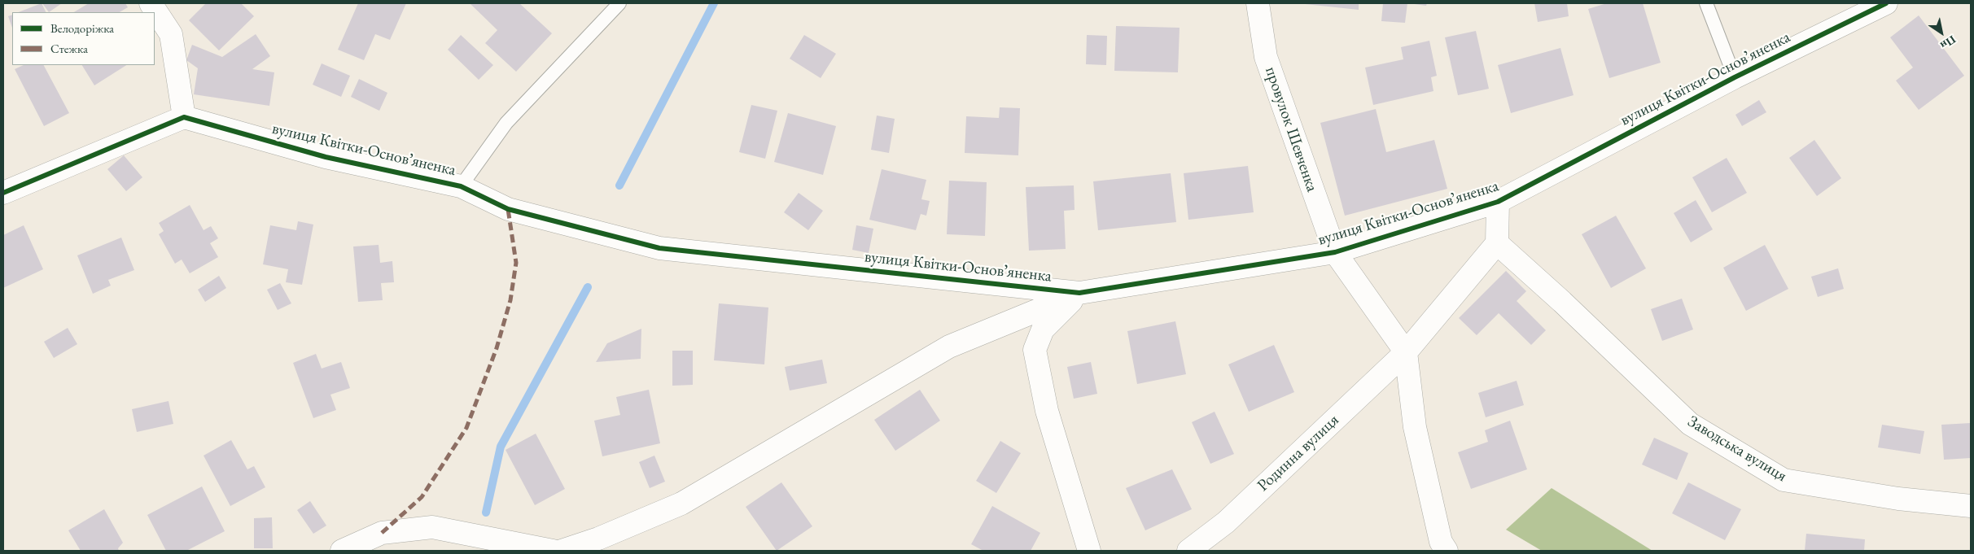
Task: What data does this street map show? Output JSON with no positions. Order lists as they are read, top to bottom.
{
  "streets": {
    "street": [
      "вулиця Квітки-Основʼяненка",
      "провулок Шевченка",
      "Заводська вулиця",
      "Родинна вулиця"
    ]
  },
  "crossings": [
    ["вулиця Квітки-Основʼяненка", "провулок Шевченка"],
    ["провулок Шевченка", "Родинна вулиця"],
    ["Заводська вулиця", "Родинна вулиця"]
  ],
  "legend": ["Велодоріжка", "Стежка"],
  "north": "bottom right"
}
